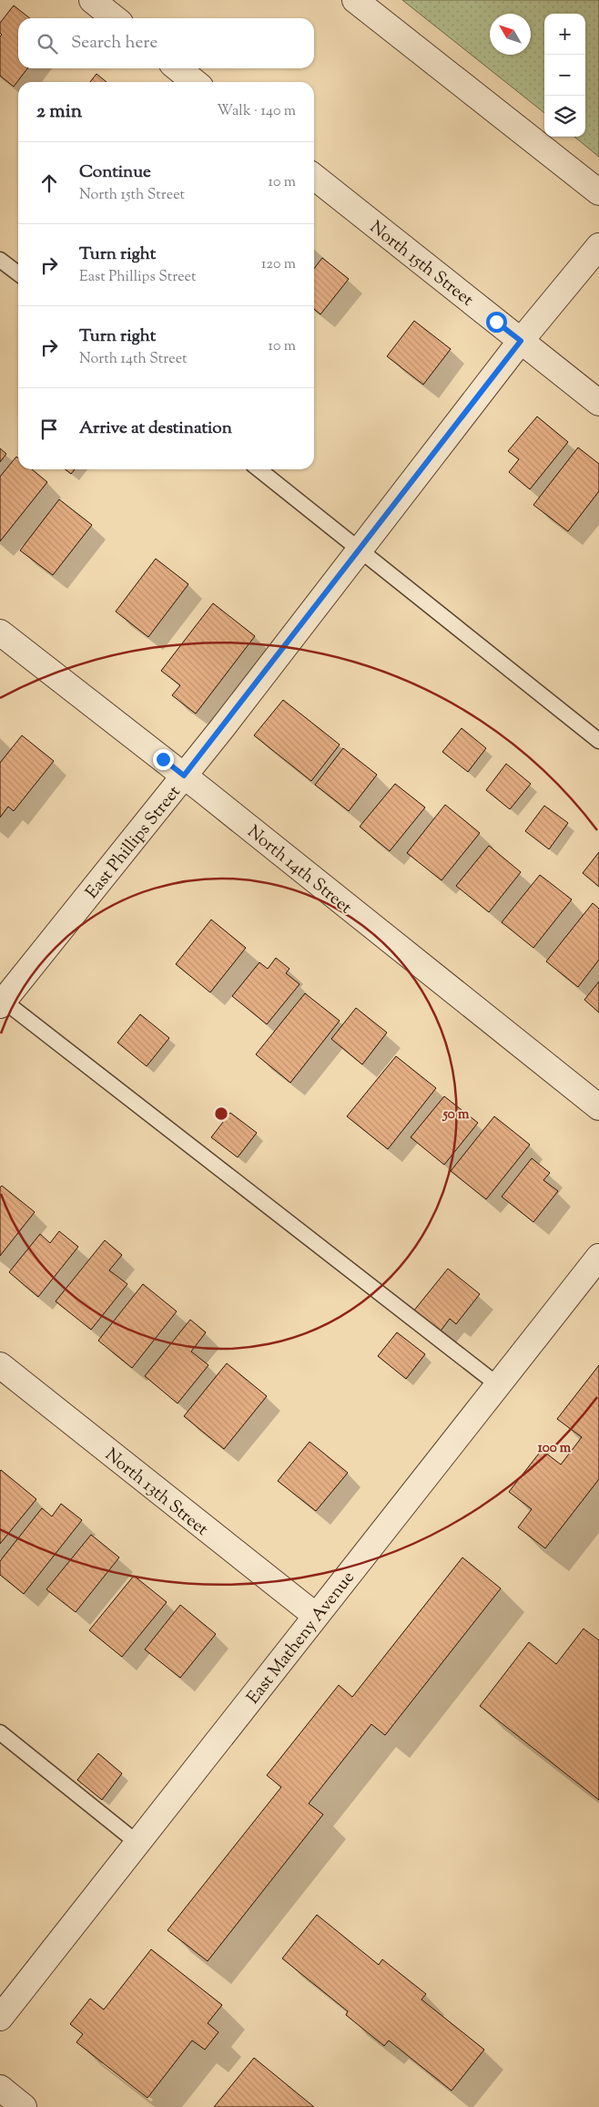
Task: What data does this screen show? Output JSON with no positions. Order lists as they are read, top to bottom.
{
  "streets": {
    "street": [
      "North 15th Street",
      "East Phillips Street",
      "North 14th Street",
      "North 13th Street",
      "East Matheny Avenue"
    ]
  },
  "crossings": [
    ["North 15th Street", "East Phillips Street"],
    ["East Phillips Street", "North 14th Street"],
    ["North 13th Street", "East Matheny Avenue"]
  ],
  "north": "top left",
  "page": {
    "map_buttons": ["+", "−"],
    "search": "Search here",
    "heading": ["2 min", "Walk · 140 m"],
    "list": [
      ["Continue", "North 15th Street", "10 m"],
      ["Turn right", "East Phillips Street", "120 m"],
      ["Turn right", "North 14th Street", "10 m"],
      "Arrive at destination"
    ]
  },
  "rings": ["50 m", "100 m"]
}
